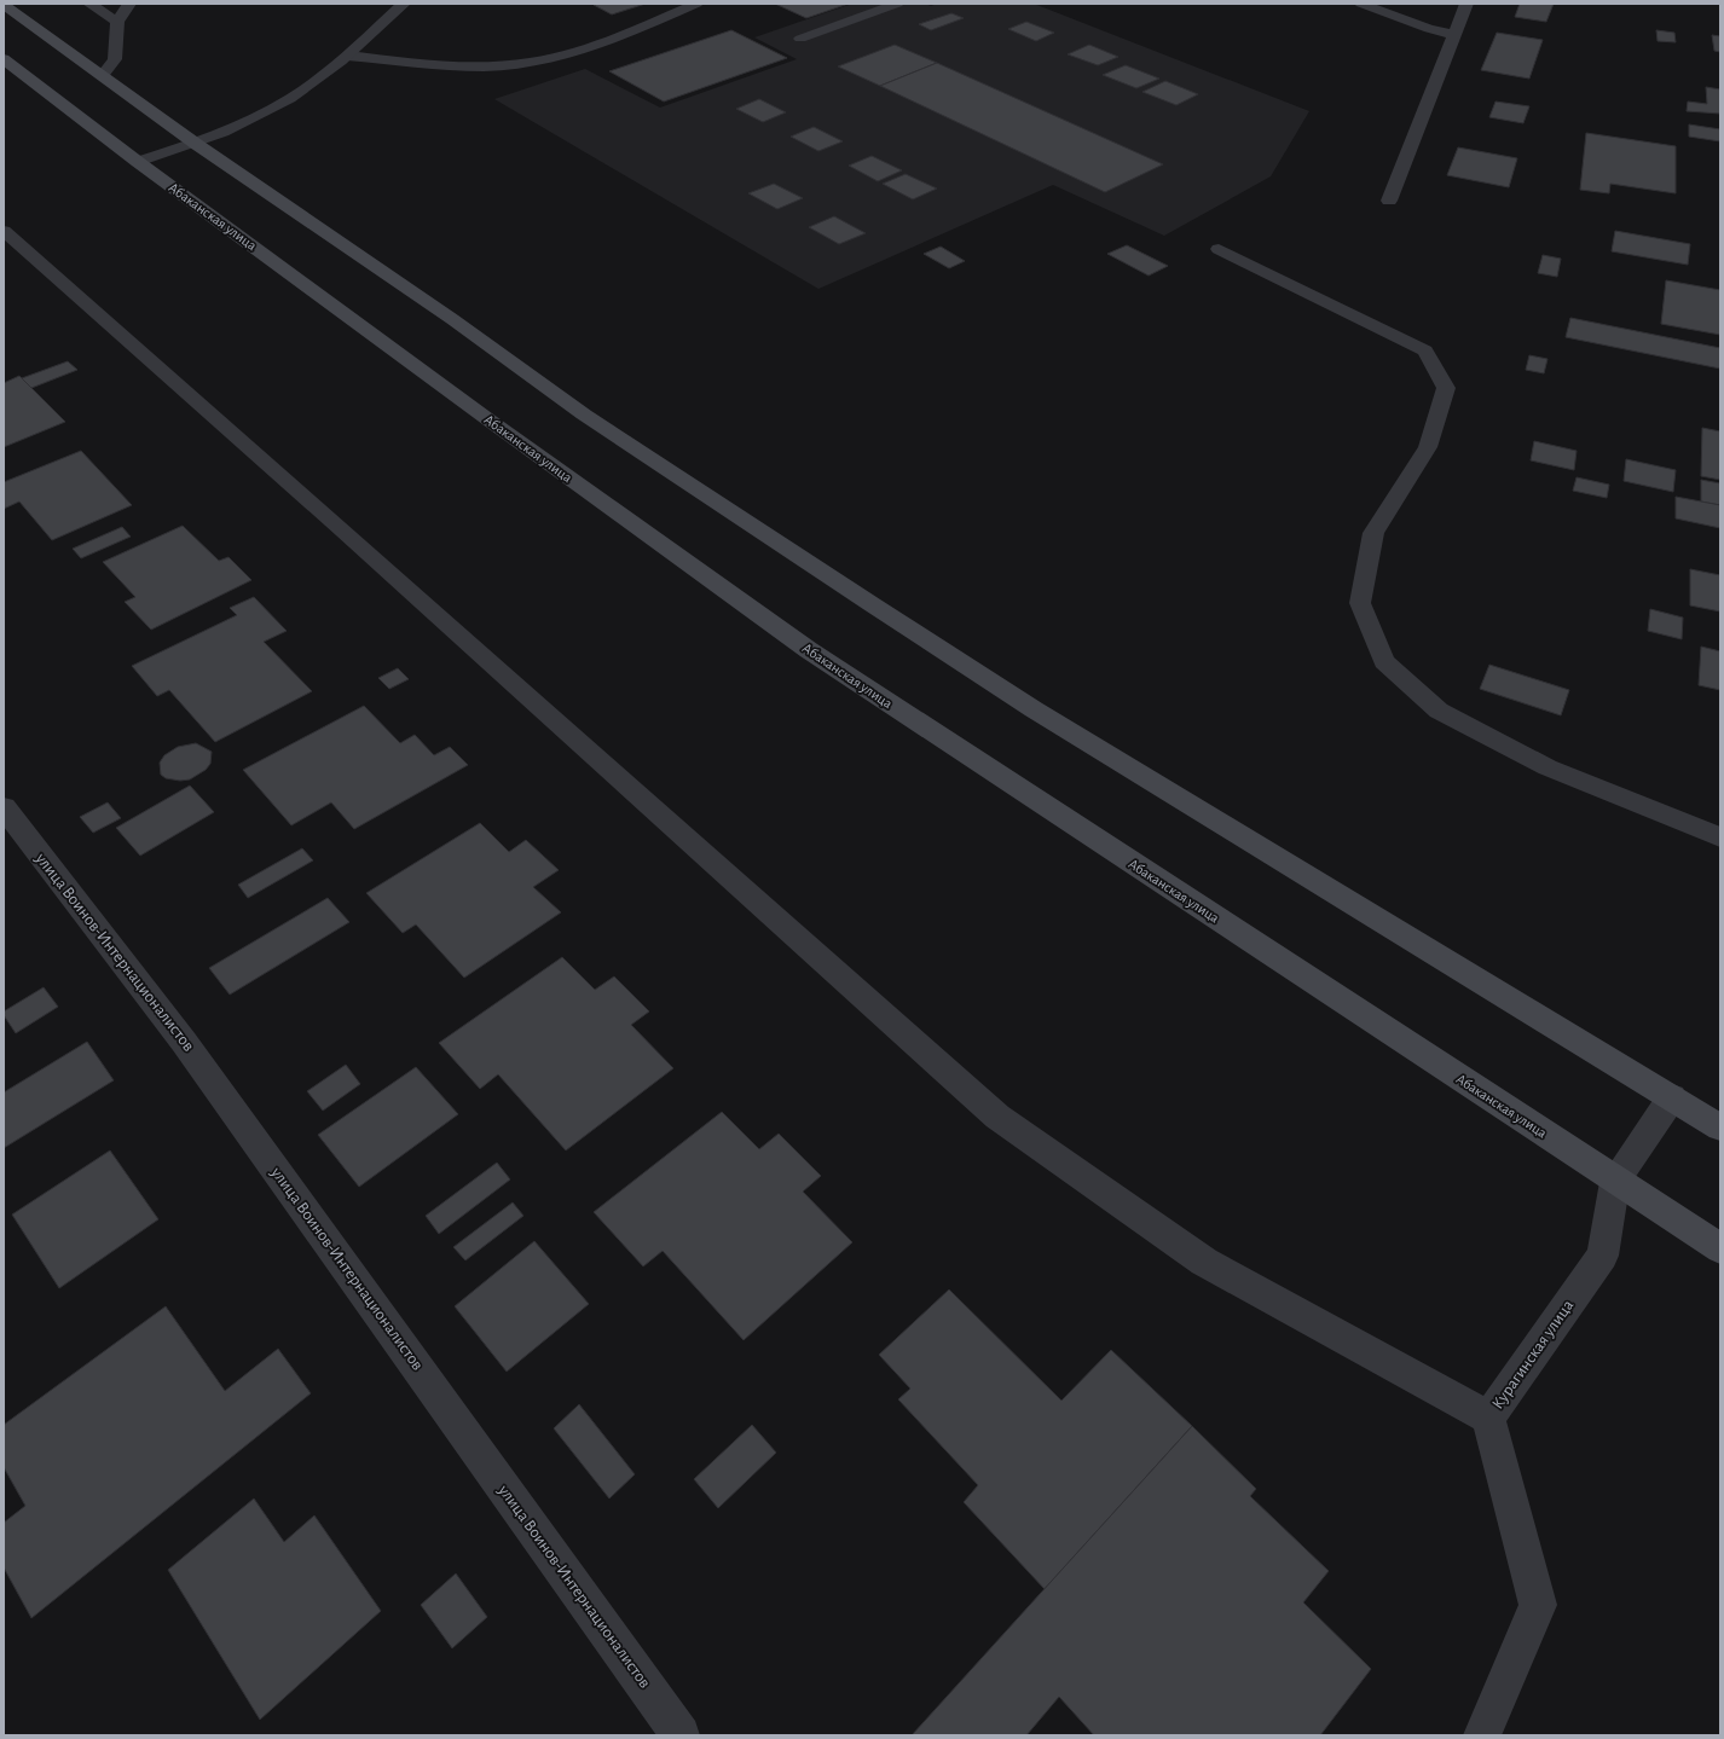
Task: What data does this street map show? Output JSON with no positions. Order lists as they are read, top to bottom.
{
  "streets": {
    "main road": ["Абаканская улица"],
    "street": ["улица Воинов-Интернационалистов", "Курагинская улица"]
  },
  "crossings": [
    ["Абаканская улица", "Курагинская улица"]
  ]
}
